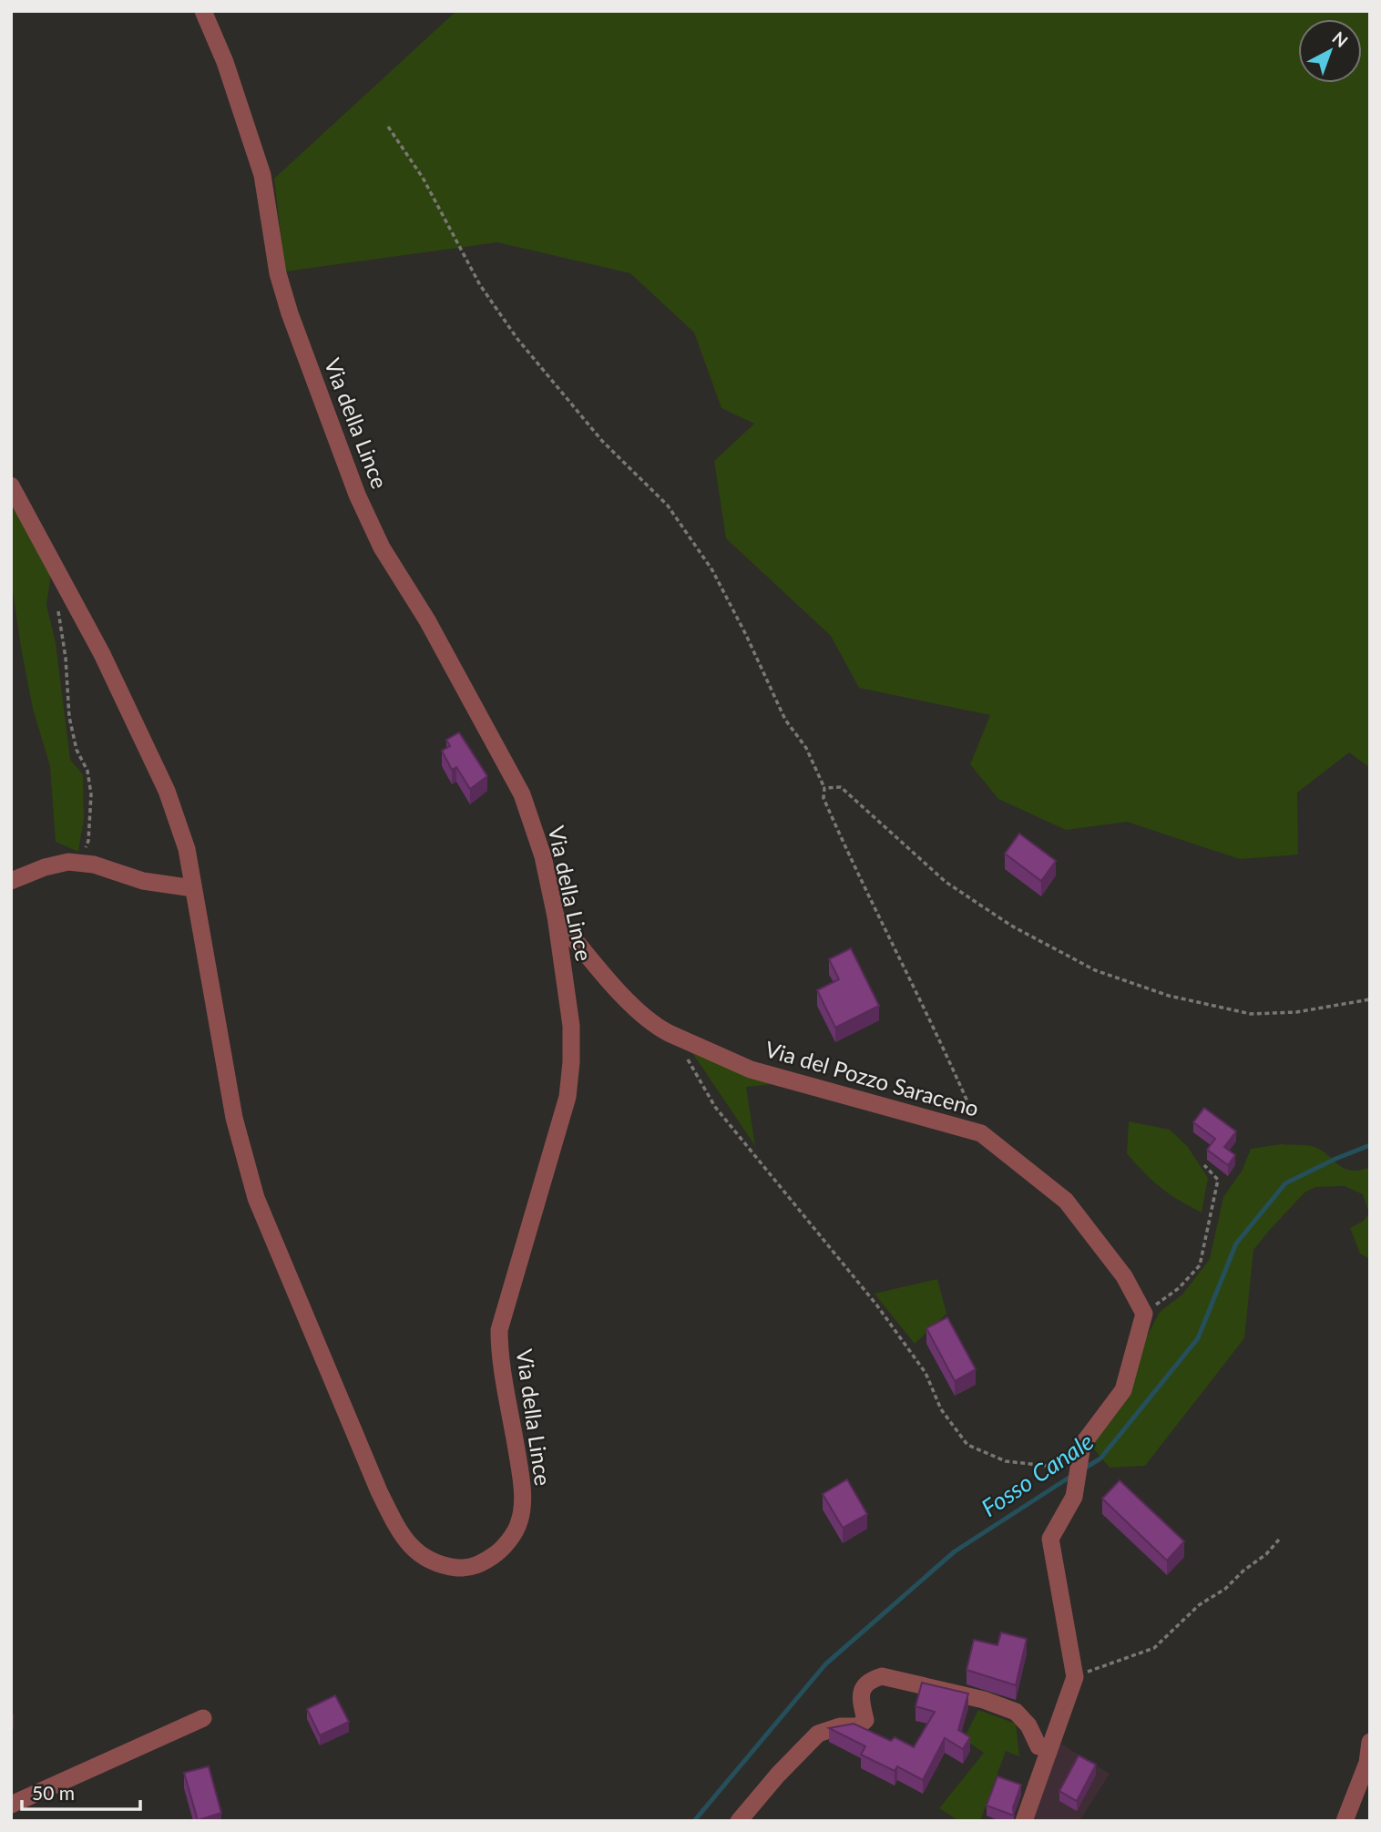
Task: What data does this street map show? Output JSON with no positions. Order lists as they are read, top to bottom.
{
  "streets": {
    "street": ["Via della Lince", "Via del Pozzo Saraceno"]
  },
  "crossings": [
    ["Via della Lince", "Via del Pozzo Saraceno"]
  ],
  "water": ["Fosso Canale"],
  "scale_bar": "50 m",
  "north": "top right"
}
